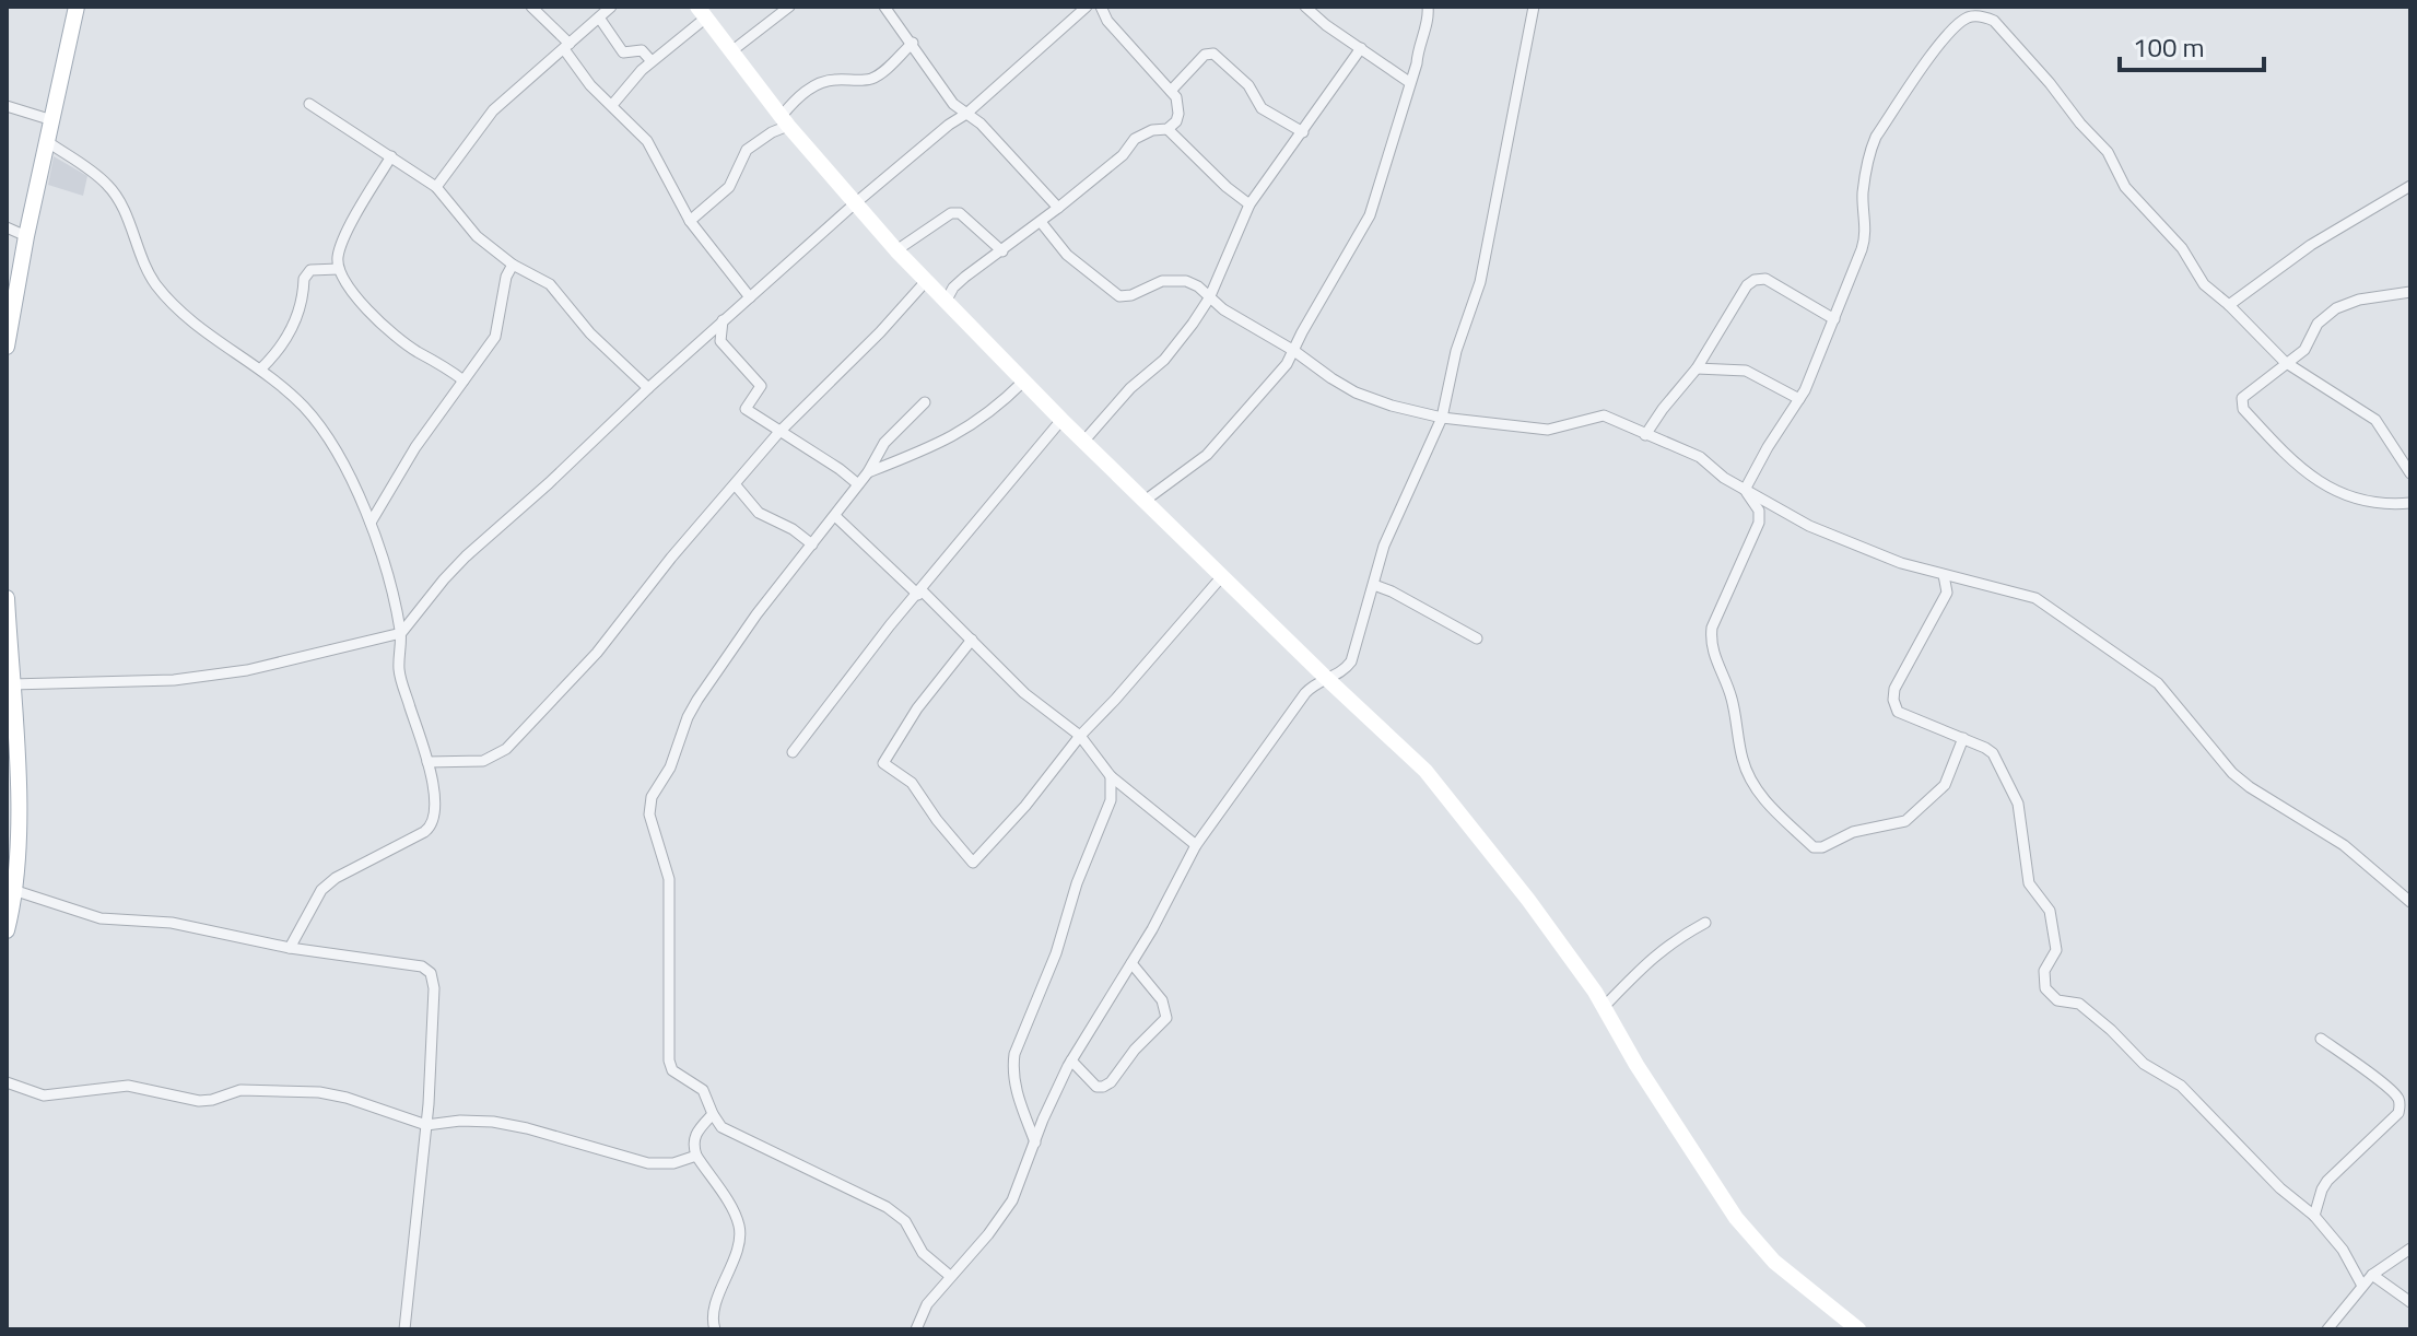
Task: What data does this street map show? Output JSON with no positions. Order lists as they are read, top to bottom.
{
  "scale_bar": "100 m"
}
